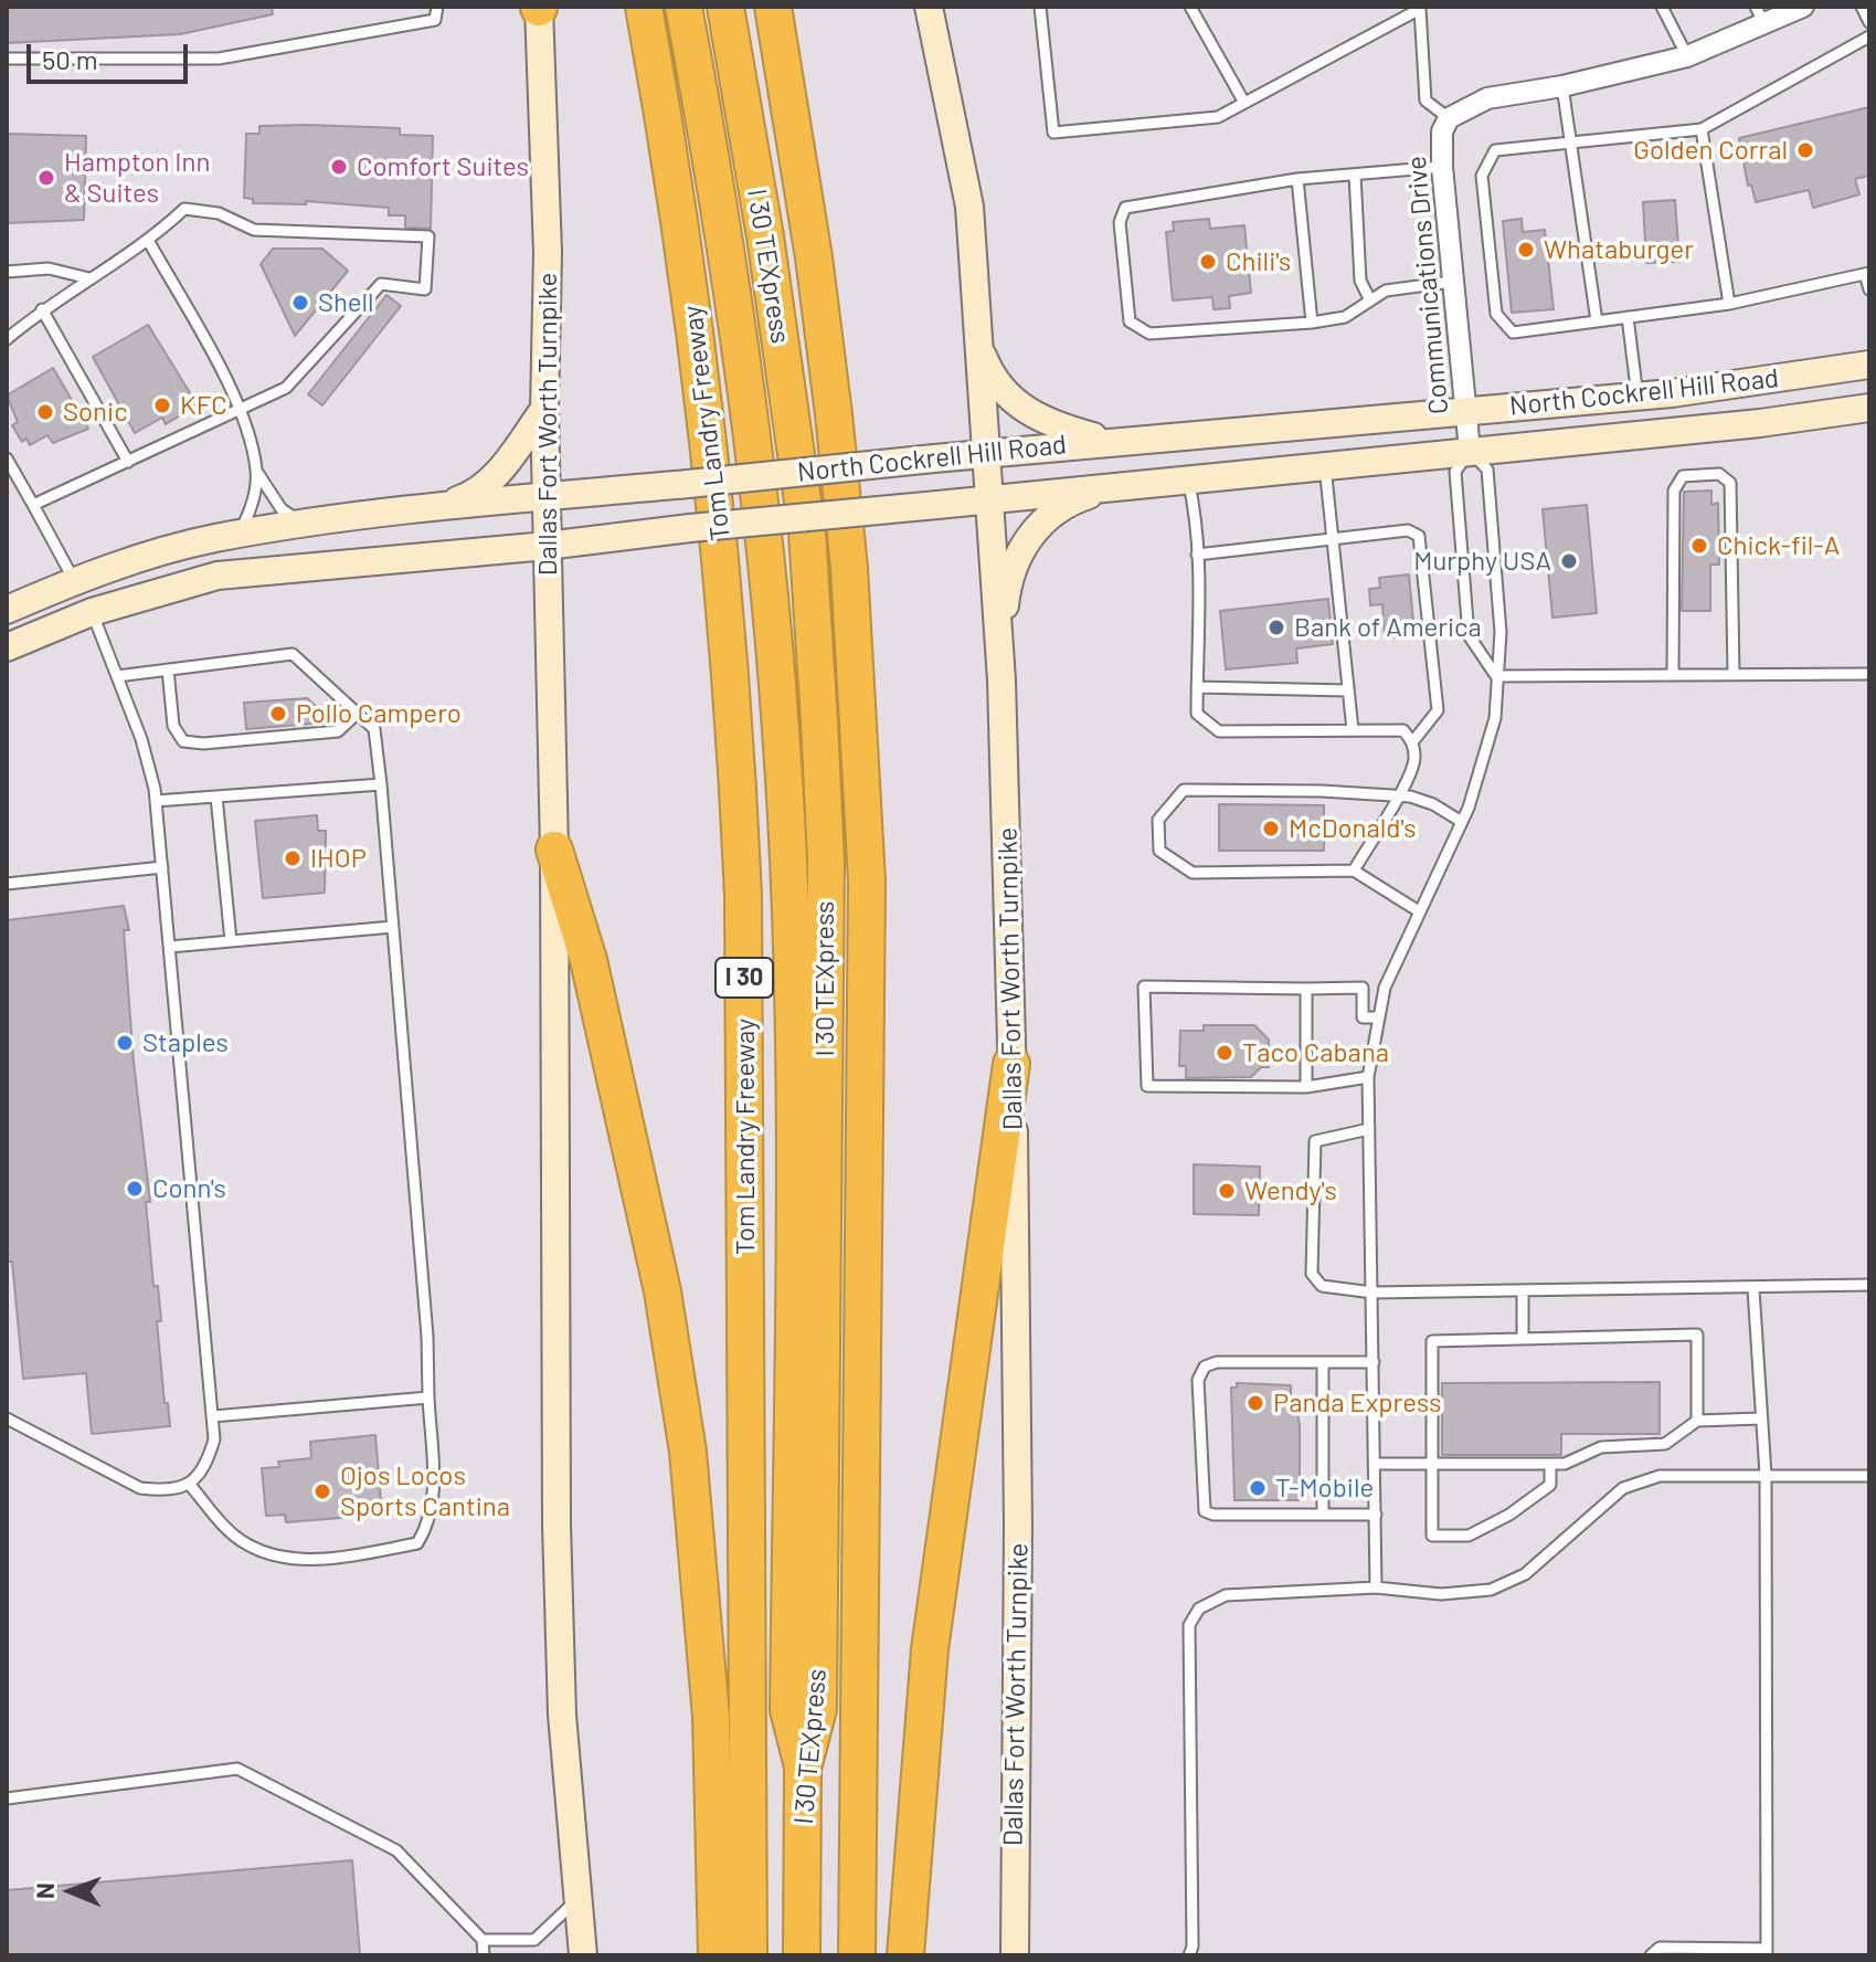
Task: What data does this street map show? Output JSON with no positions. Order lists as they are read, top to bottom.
{
  "streets": {
    "highway": ["I 30 TEXpress", "Tom Landry Freeway", "I 30"],
    "main road": ["North Cockrell Hill Road", "Dallas Fort Worth Turnpike"],
    "street": ["Communications Drive"]
  },
  "crossings": [
    ["Communications Drive", "North Cockrell Hill Road"],
    ["North Cockrell Hill Road", "Dallas Fort Worth Turnpike"]
  ],
  "places": [
    "Golden Corral",
    "Comfort Suites",
    "Hampton Inn & Suites",
    "Whataburger",
    "Chili's",
    "Shell",
    "KFC",
    "Sonic",
    "Chick-fil-A",
    "Murphy USA",
    "Bank of America",
    "Pollo Campero",
    "McDonald's",
    "IHOP",
    "Staples",
    "Taco Cabana",
    "Conn's",
    "Wendy's",
    "Panda Express",
    "T-Mobile",
    "Ojos Locos Sports Cantina"
  ],
  "scale_bar": "50 m",
  "north": "left"
}
